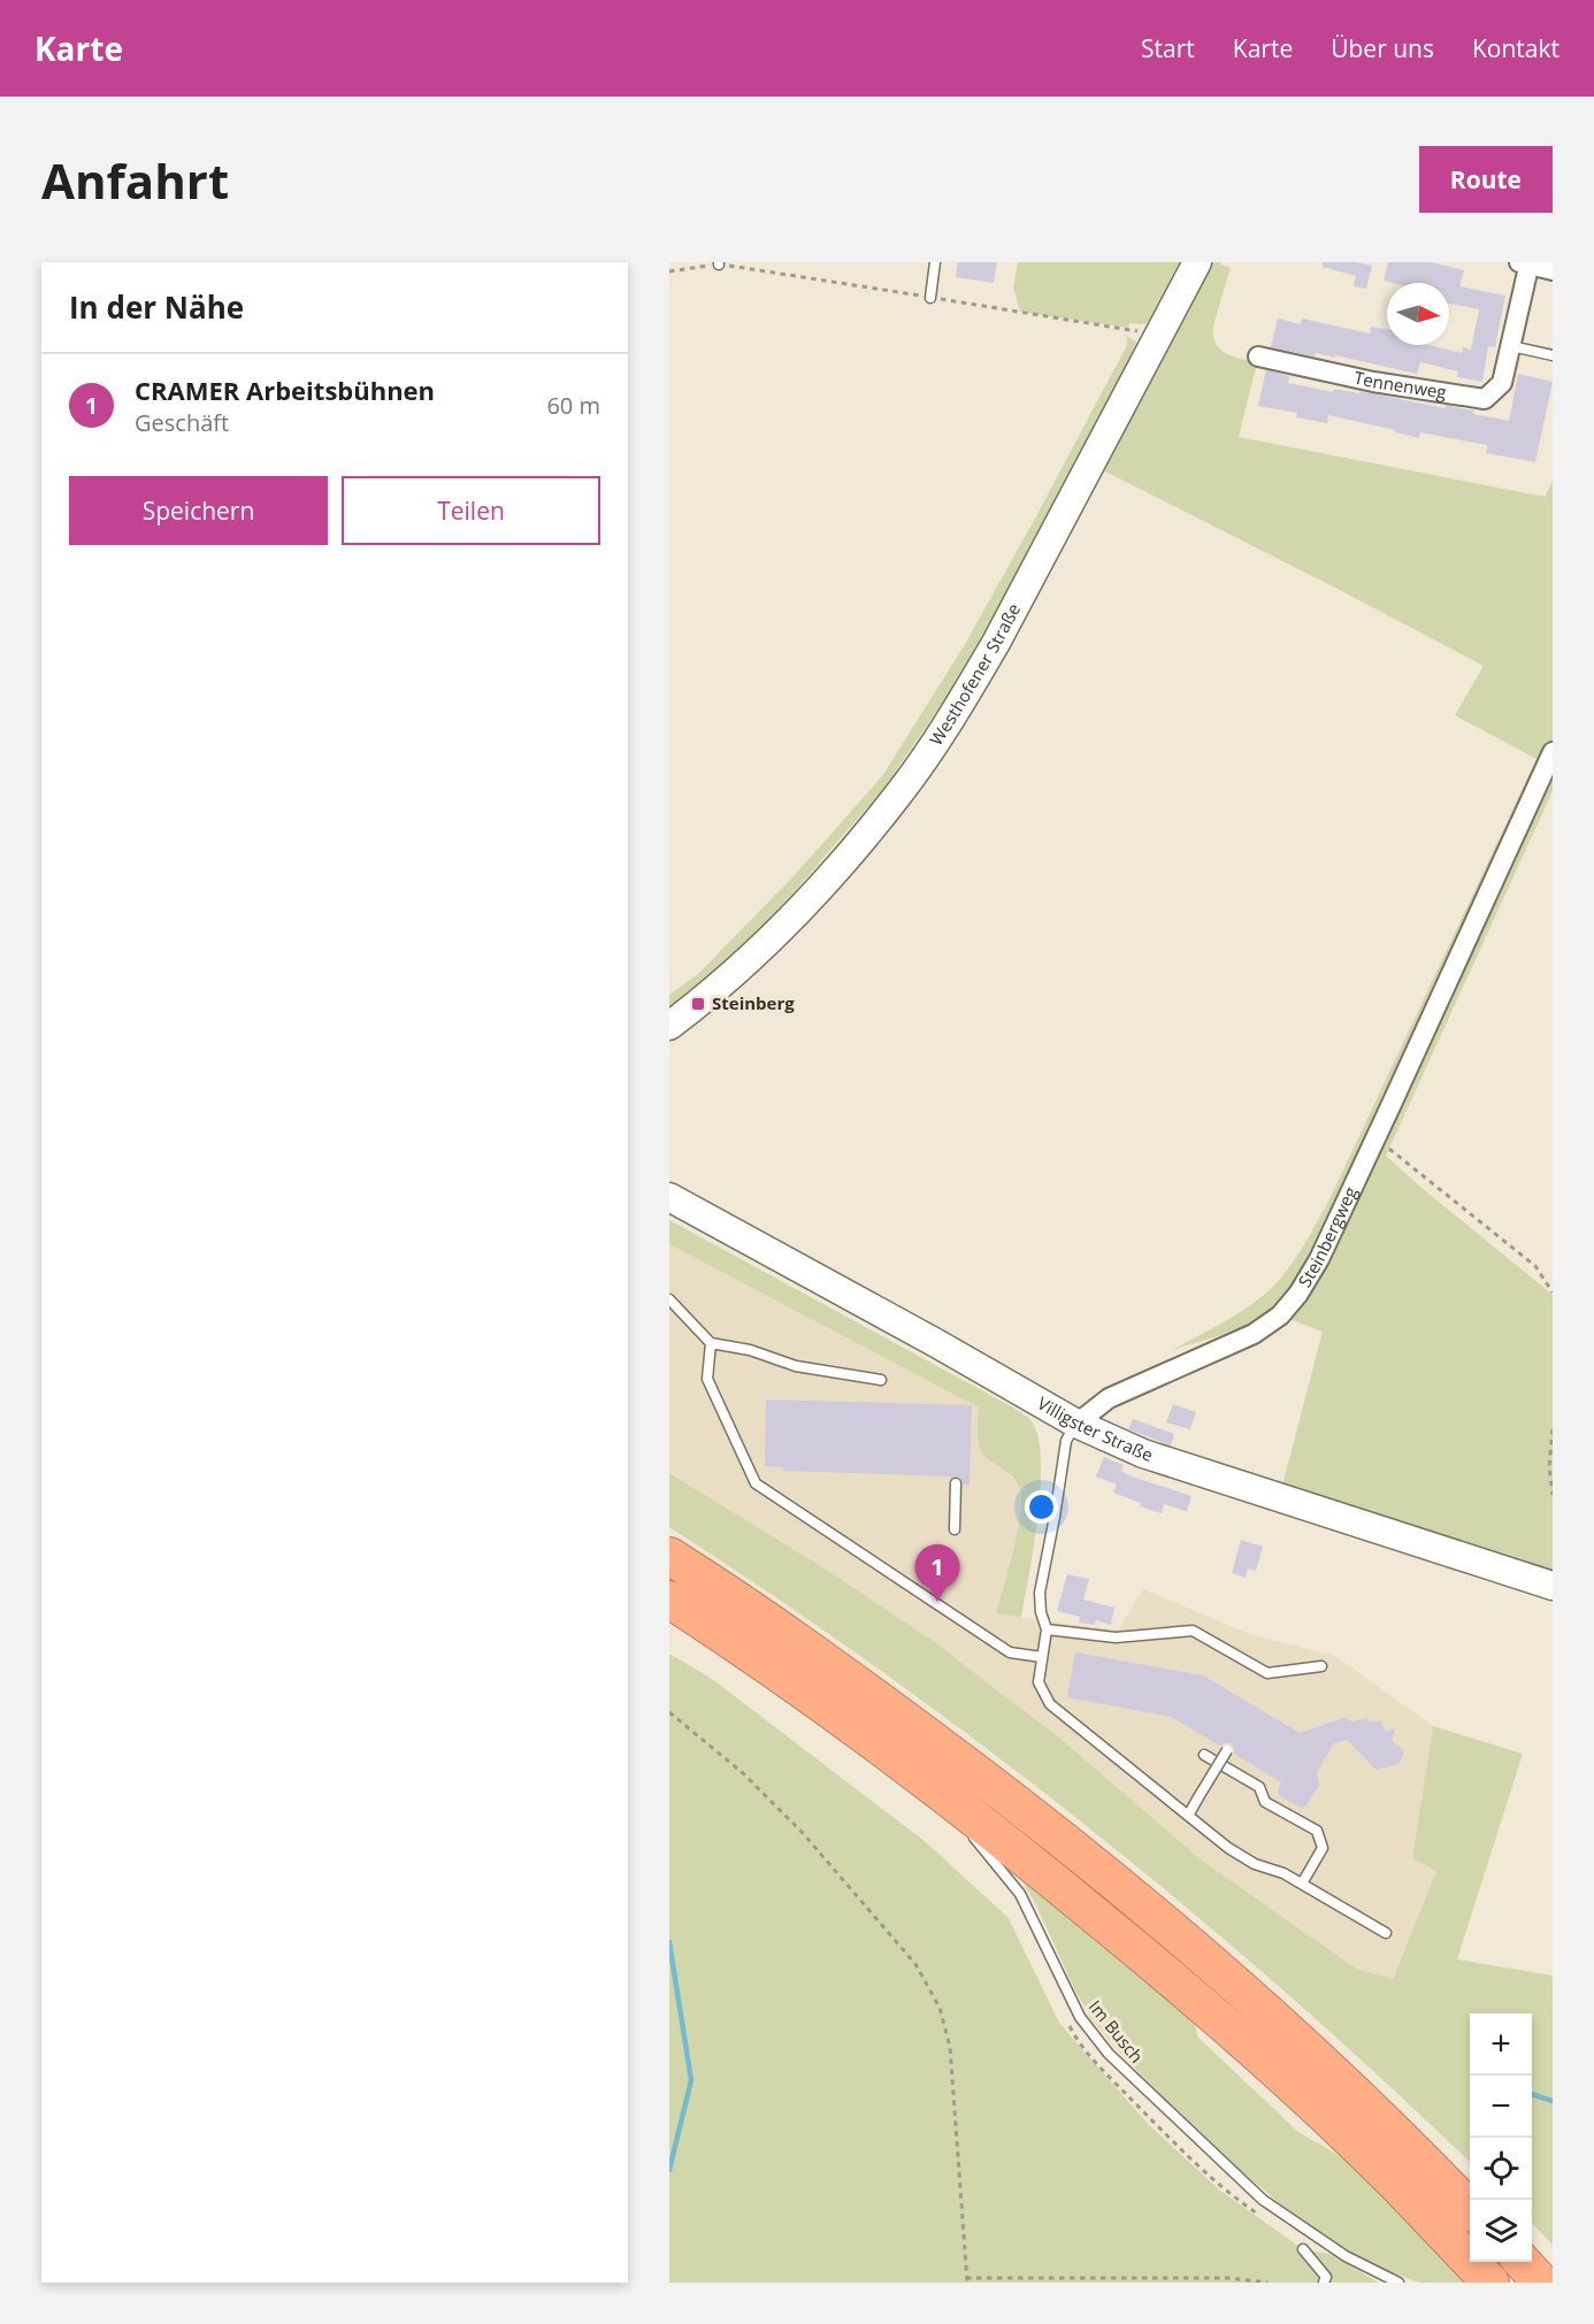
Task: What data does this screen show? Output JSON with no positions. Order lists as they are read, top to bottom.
{
  "streets": {
    "main road": ["Westhofener Straße", "Villigster Straße"],
    "street": ["Tennenweg", "Steinbergweg"],
    "lane": ["Im Busch"]
  },
  "crossings": [
    ["Steinbergweg", "Villigster Straße"]
  ],
  "places": {
    "transit": ["Steinberg"]
  },
  "north": "right",
  "page": {
    "header": "Karte",
    "nav": [
      "Start",
      "Karte",
      "Über uns",
      "Kontakt"
    ],
    "buttons": [
      "Route",
      ["Speichern", "Teilen"]
    ],
    "title": "Anfahrt",
    "heading": "In der Nähe",
    "list": [
      {
        "mark": "1",
        "name": "CRAMER Arbeitsbühnen",
        "note": "Geschäft",
        "value": "60 m"
      }
    ],
    "pins": "1",
    "map_buttons": ["+", "−"]
  }
}
